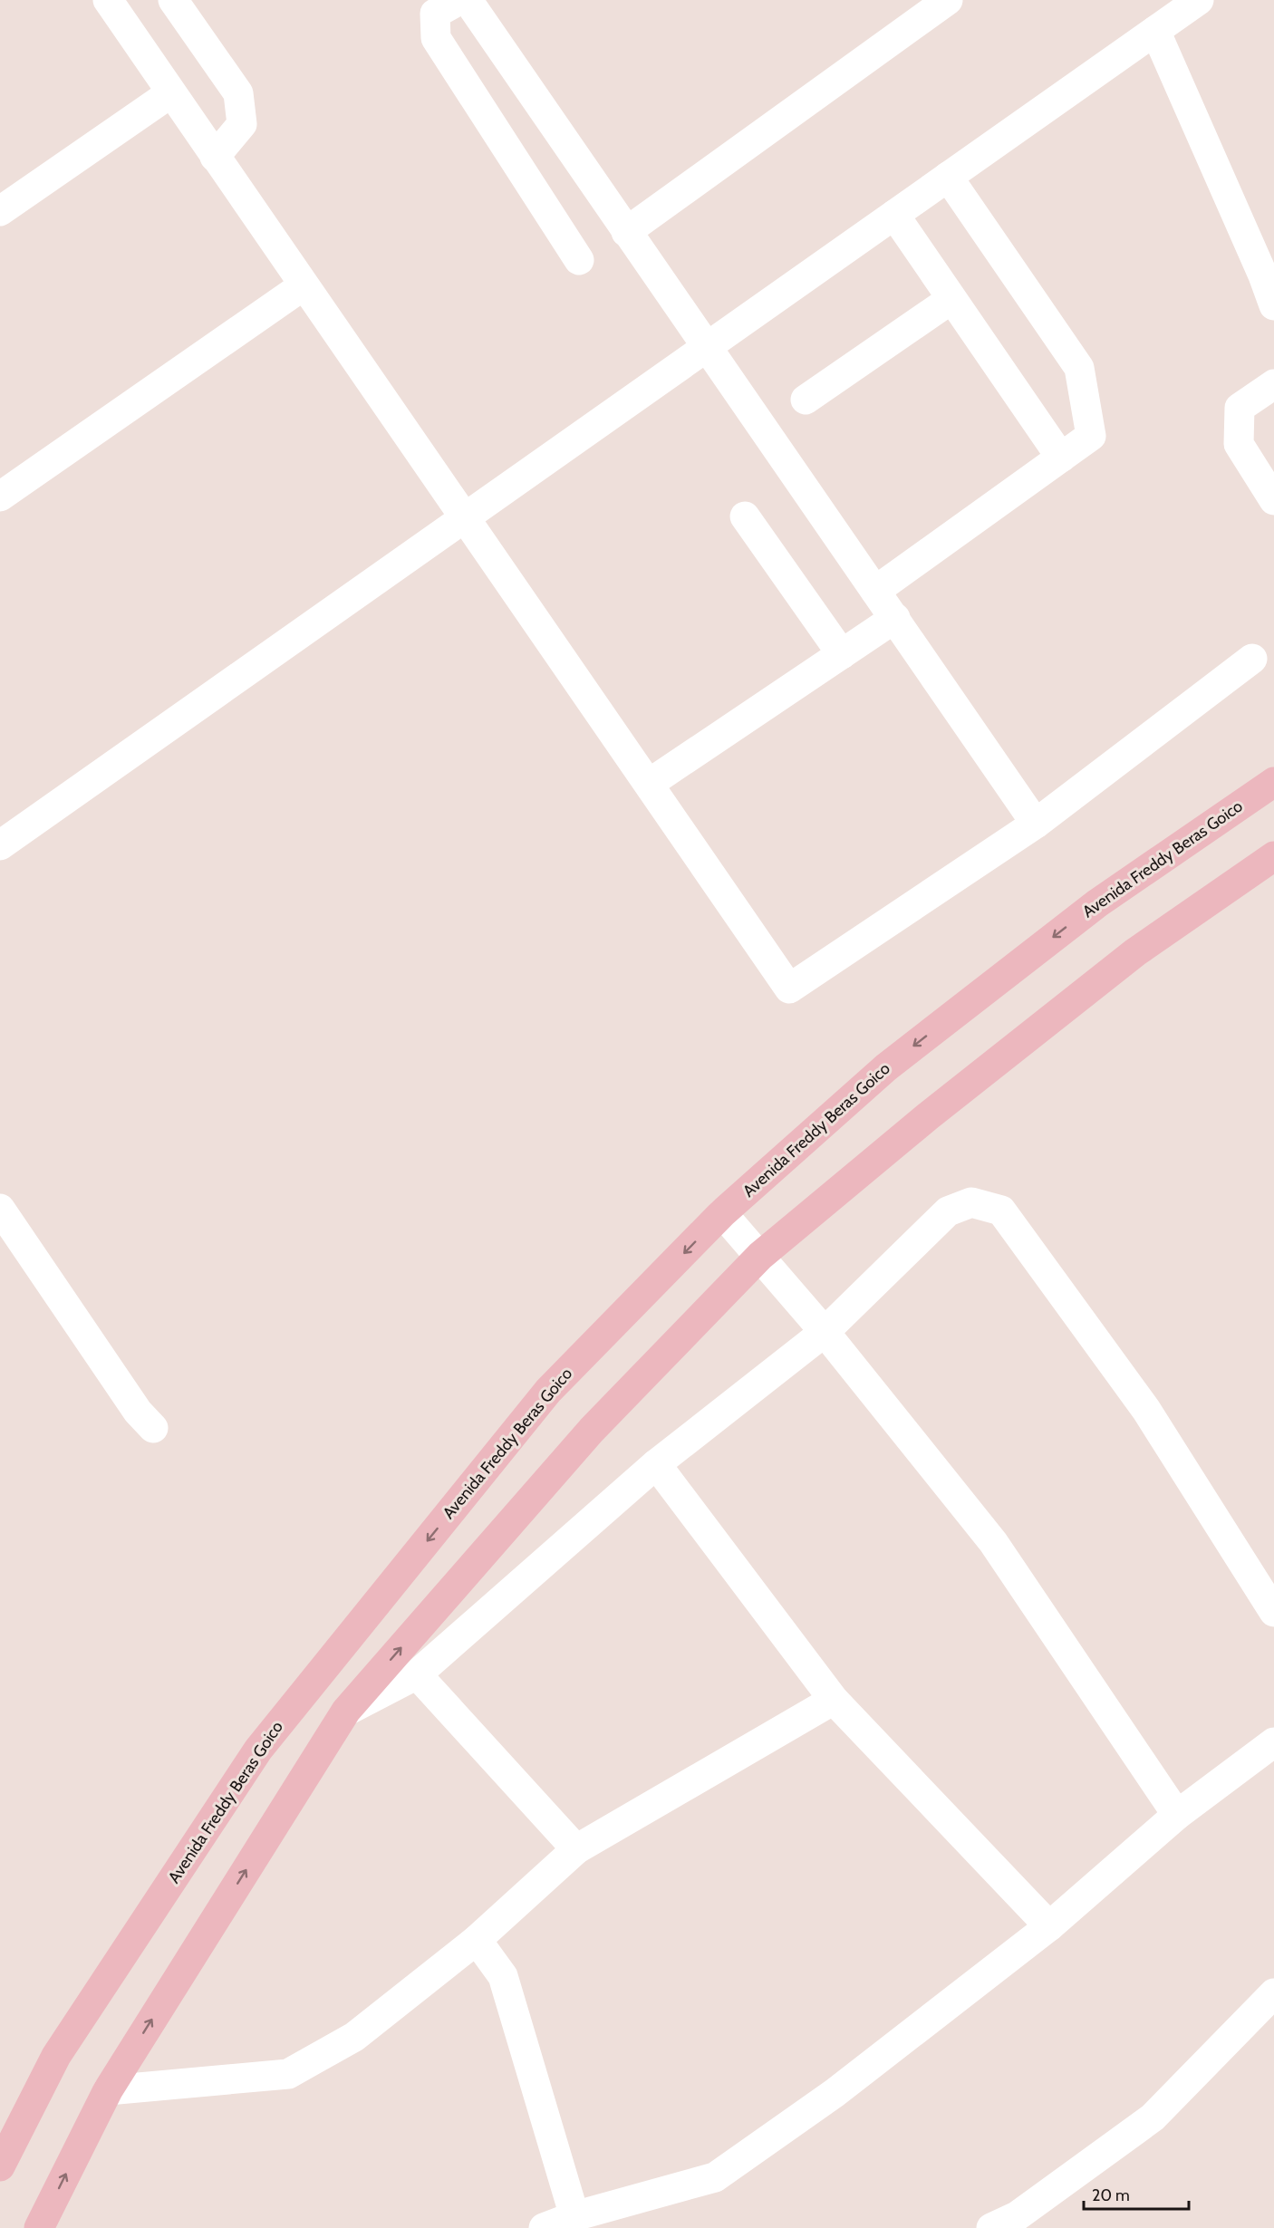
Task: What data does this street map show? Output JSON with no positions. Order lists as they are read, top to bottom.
{
  "streets": {
    "main road": ["Avenida Freddy Beras Goico"]
  },
  "scale_bar": "20 m"
}
